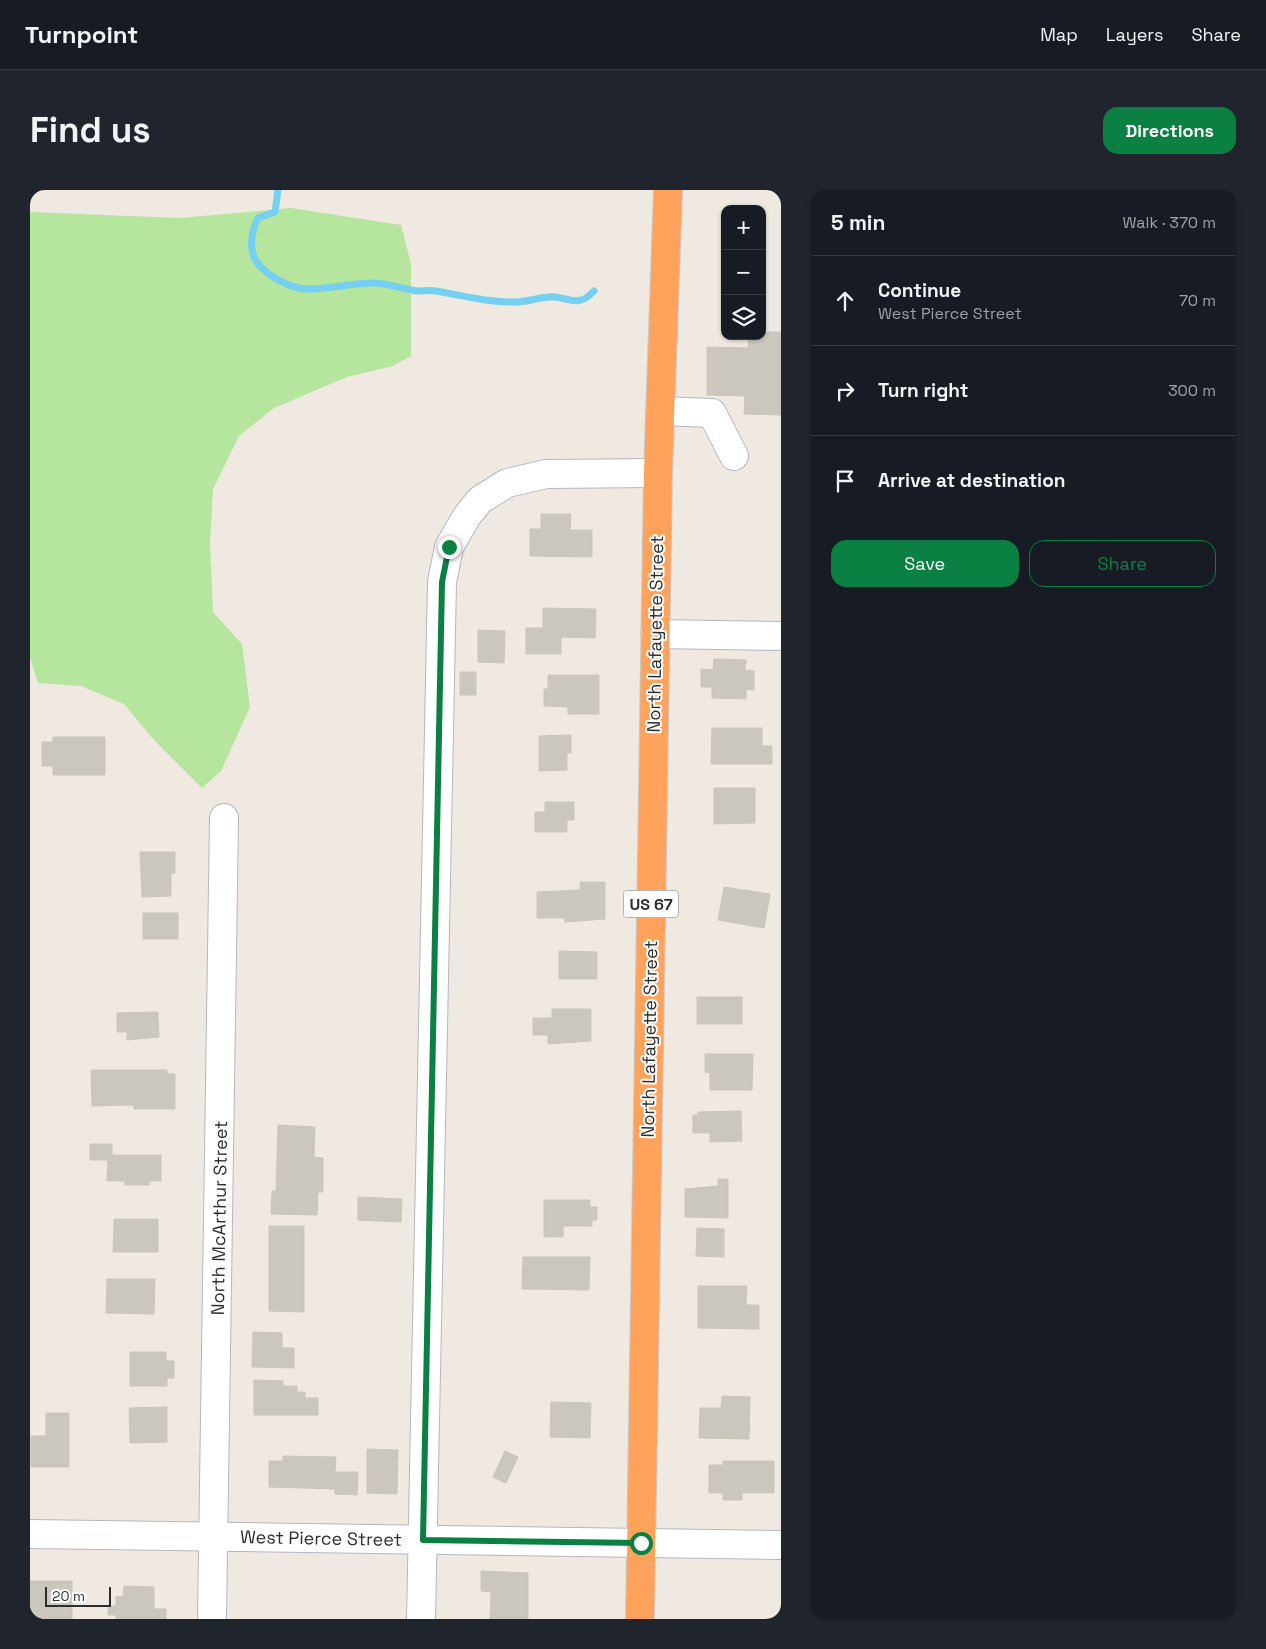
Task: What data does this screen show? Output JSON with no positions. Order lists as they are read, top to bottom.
{
  "streets": {
    "highway": ["North Lafayette Street", "US 67"],
    "street": ["North McArthur Street", "West Pierce Street"]
  },
  "crossings": [
    ["North Lafayette Street", "West Pierce Street"],
    ["North McArthur Street", "West Pierce Street"]
  ],
  "scale_bar": "20 m",
  "page": {
    "header": "Turnpoint",
    "nav": ["Map", "Layers", "Share"],
    "buttons": [
      "Directions",
      ["Save", "Share"]
    ],
    "title": "Find us",
    "heading": ["5 min", "Walk · 370 m"],
    "map_buttons": ["+", "−"],
    "list": [
      ["Continue", "West Pierce Street", "70 m"],
      ["Turn right", "300 m"],
      "Arrive at destination"
    ],
    "scale": "20 m"
  }
}
